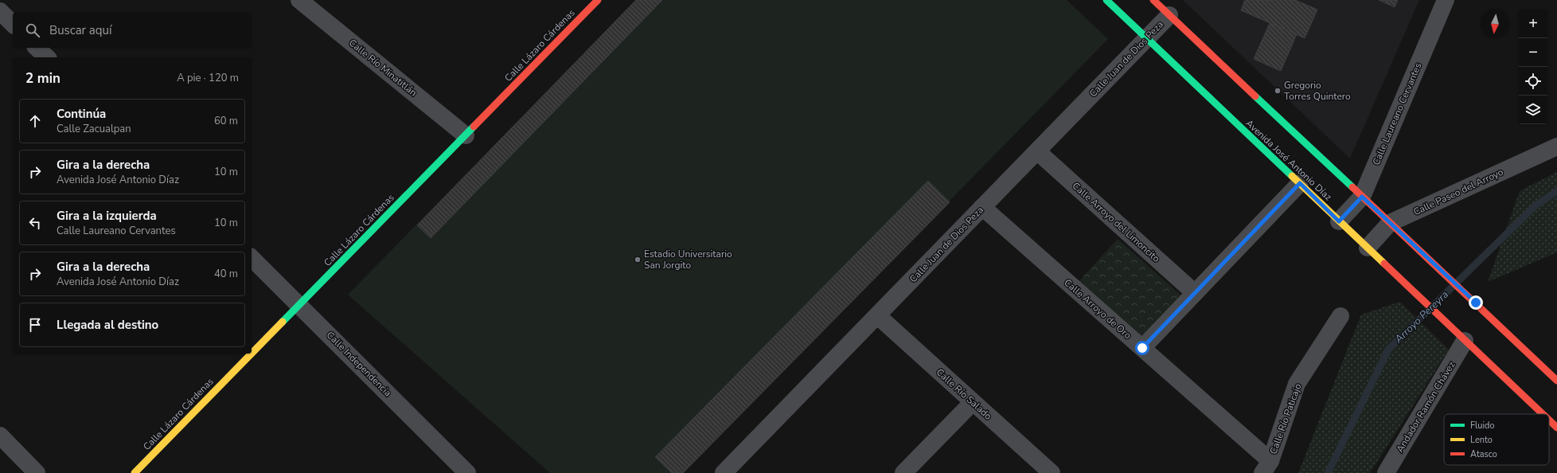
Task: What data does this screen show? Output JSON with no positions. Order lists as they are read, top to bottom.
{
  "streets": {
    "street": [
      "Calle Lázaro Cárdenas",
      "Calle Juan de Dios Peza",
      "Calle Río Minatitlán",
      "Calle Laureano Cervantes",
      "Avenida José Antonio Díaz",
      "Calle Paseo del Arroyo",
      "Calle Arroyo del Limoncito",
      "Calle Arroyo de Oro",
      "Calle Independencia",
      "Calle Río Salado",
      "Andador Ramón Chávez",
      "Calle Río Paticajo"
    ]
  },
  "crossings": [
    ["Calle Lázaro Cárdenas", "Calle Río Minatitlán"],
    ["Calle Lázaro Cárdenas", "Calle Independencia"],
    ["Calle Juan de Dios Peza", "Avenida José Antonio Díaz"],
    ["Calle Juan de Dios Peza", "Calle Arroyo del Limoncito"],
    ["Calle Juan de Dios Peza", "Calle Arroyo de Oro"],
    ["Calle Juan de Dios Peza", "Calle Río Salado"],
    ["Calle Laureano Cervantes", "Avenida José Antonio Díaz"],
    ["Avenida José Antonio Díaz", "Calle Paseo del Arroyo"],
    ["Avenida José Antonio Díaz", "Andador Ramón Chávez"],
    ["Calle Arroyo de Oro", "Calle Río Paticajo"]
  ],
  "water": ["Arroyo Pereyra"],
  "places": ["Gregorio Torres Quintero", "Estadio Universitario San Jorgito"],
  "legend": ["Fluido", "Lento", "Atasco"],
  "north": "bottom",
  "page": {
    "map_buttons": ["+", "−"],
    "search": "Buscar aquí",
    "heading": ["2 min", "A pie · 120 m"],
    "list": [
      ["Continúa", "Calle Zacualpan", "60 m"],
      ["Gira a la derecha", "Avenida José Antonio Díaz", "10 m"],
      ["Gira a la izquierda", "Calle Laureano Cervantes", "10 m"],
      ["Gira a la derecha", "Avenida José Antonio Díaz", "40 m"],
      "Llegada al destino"
    ]
  }
}
